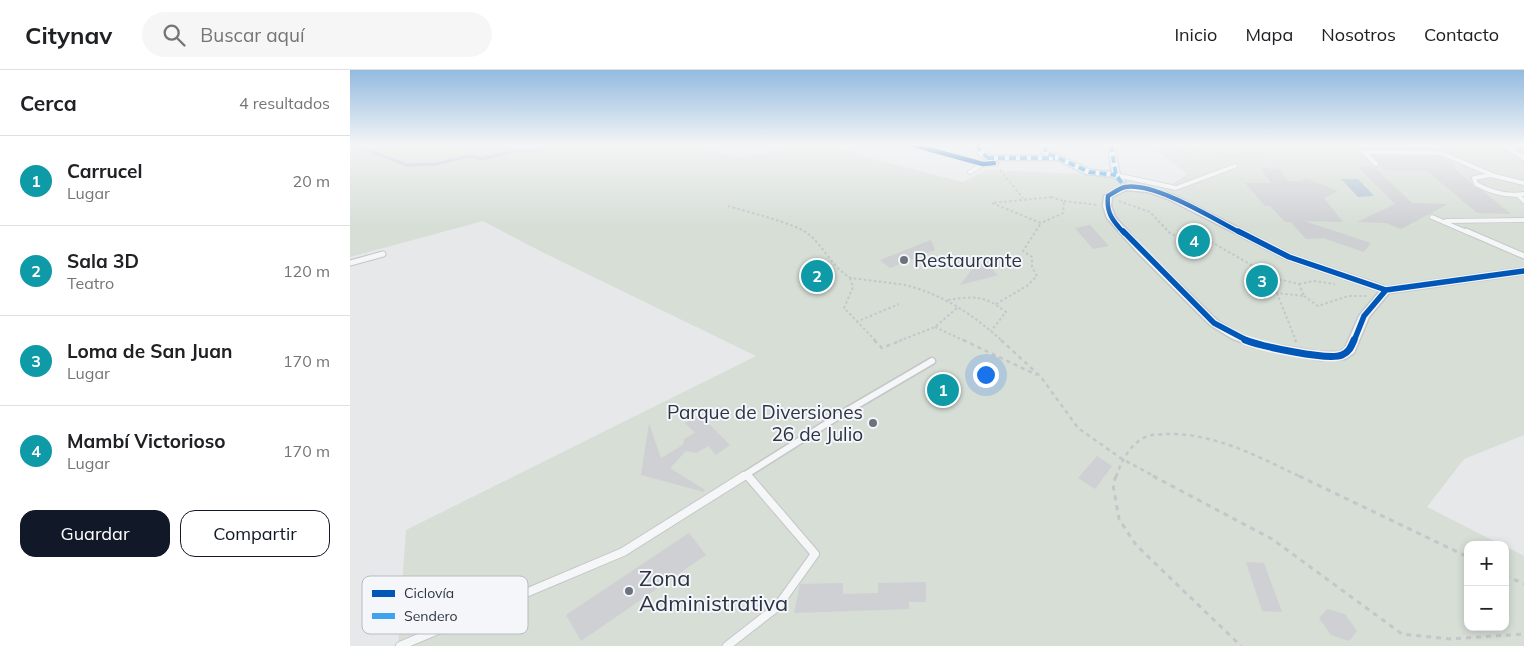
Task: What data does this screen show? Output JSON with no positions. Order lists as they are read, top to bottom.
{
  "places": ["Restaurante", "Parque de Diversiones 26 de Julio", "Zona Administrativa"],
  "legend": ["Ciclovía", "Sendero"],
  "page": {
    "header": "Citynav",
    "search": "Buscar aquí",
    "nav": [
      "Inicio",
      "Mapa",
      "Nosotros",
      "Contacto"
    ],
    "heading": ["Cerca", "4 resultados"],
    "list": [
      {
        "mark": "1",
        "name": "Carrucel",
        "note": "Lugar",
        "value": "20 m"
      },
      {
        "mark": "2",
        "name": "Sala 3D",
        "note": "Teatro",
        "value": "120 m"
      },
      {
        "mark": "3",
        "name": "Loma de San Juan",
        "note": "Lugar",
        "value": "170 m"
      },
      {
        "mark": "4",
        "name": "Mambí Victorioso",
        "note": "Lugar",
        "value": "170 m"
      }
    ],
    "pins": [
      "4",
      "2",
      "3",
      "1"
    ],
    "buttons": ["Guardar", "Compartir"],
    "map_buttons": ["+", "−"]
  }
}
